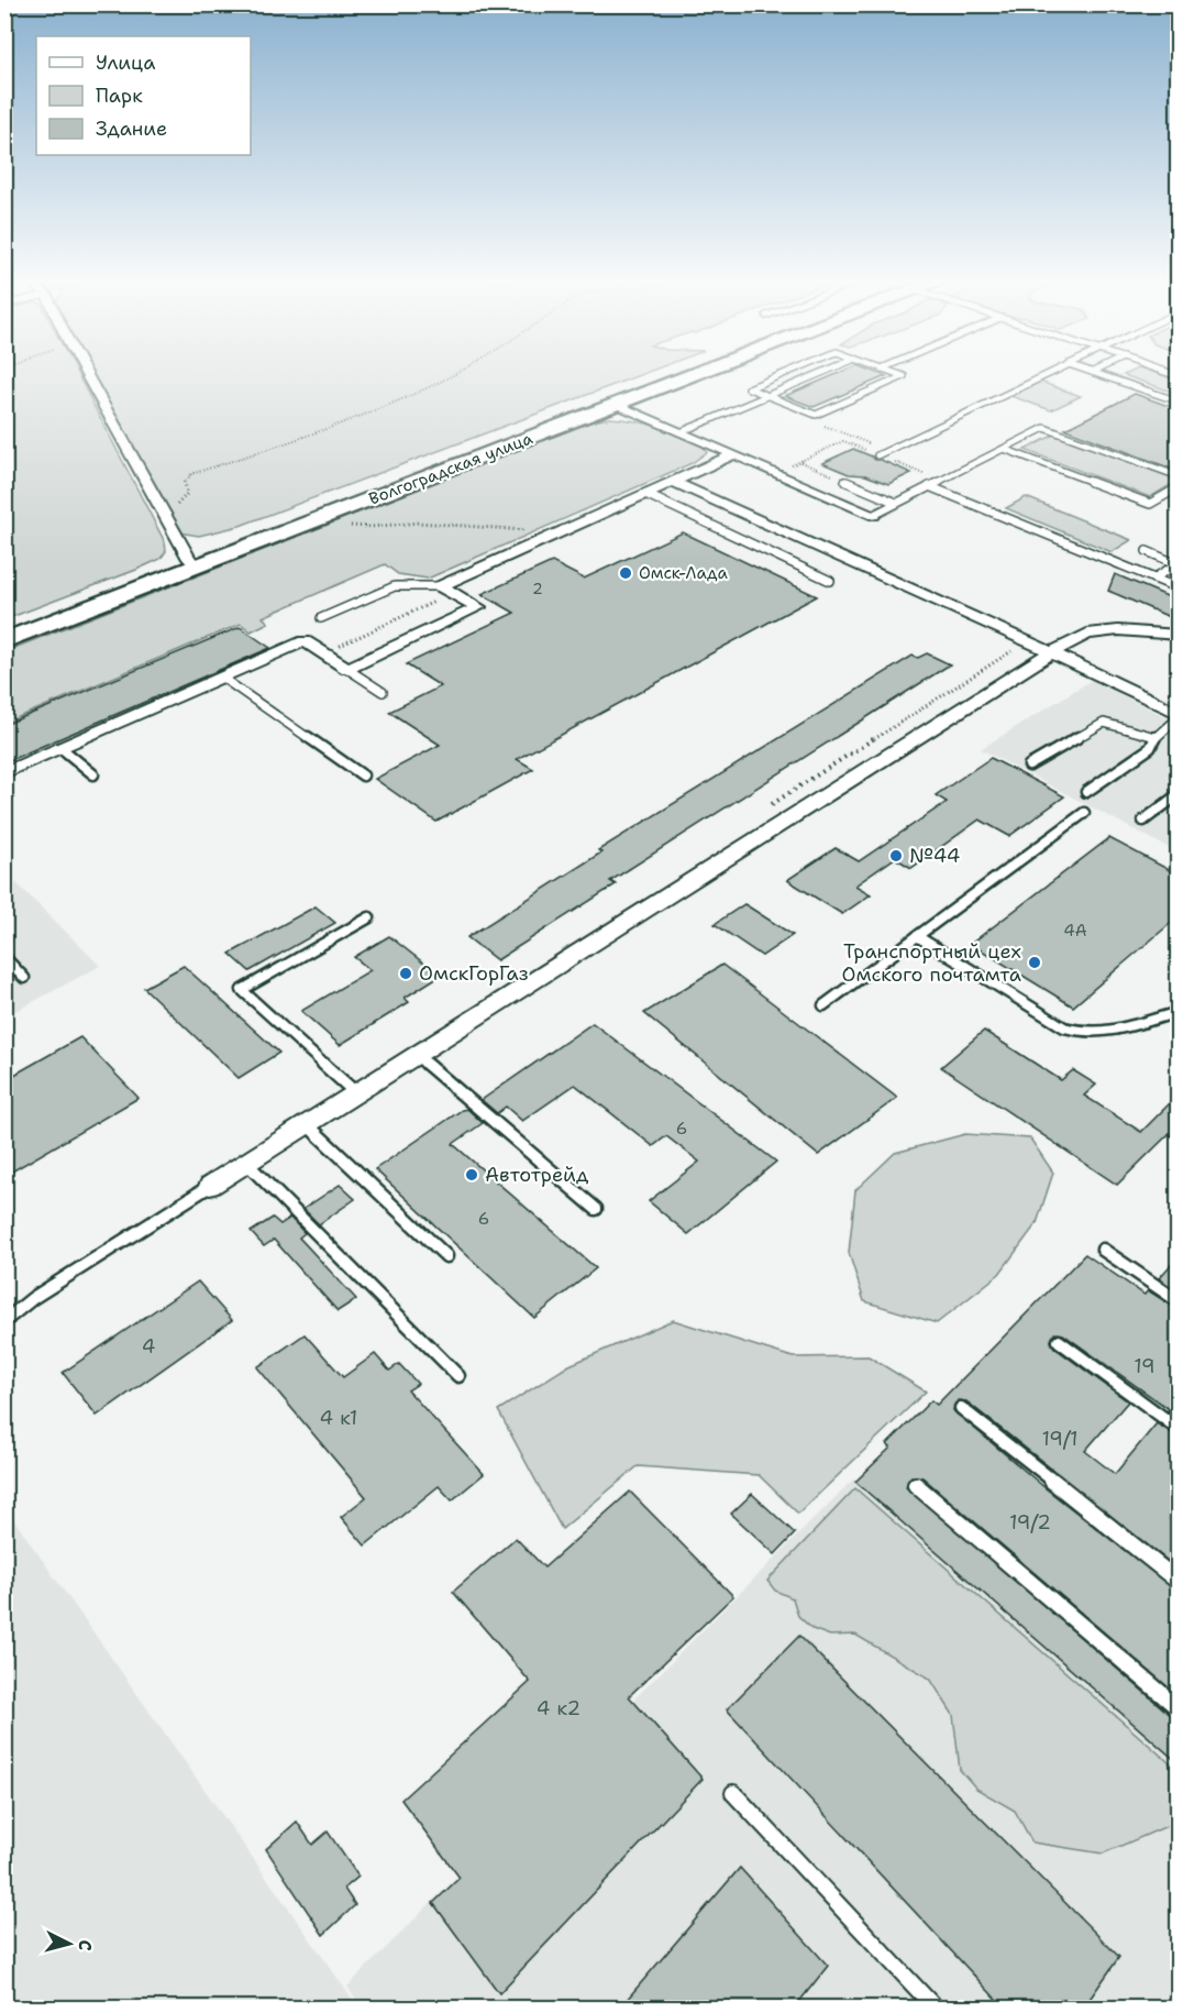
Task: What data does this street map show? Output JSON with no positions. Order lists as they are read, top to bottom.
{
  "streets": {
    "main road": ["Волгоградская улица"]
  },
  "places": [
    "Омск-Лада",
    "№44",
    "Транспортный цех Омского почтамта",
    "ОмскГорГаз",
    "Автотрейд"
  ],
  "house_numbers": [
    "2",
    "4А",
    "6",
    "6",
    "4",
    "19",
    "4 к1",
    "19/1",
    "19/2",
    "4 к2"
  ],
  "legend": ["Улица", "Парк", "Здание"],
  "north": "right"
}
